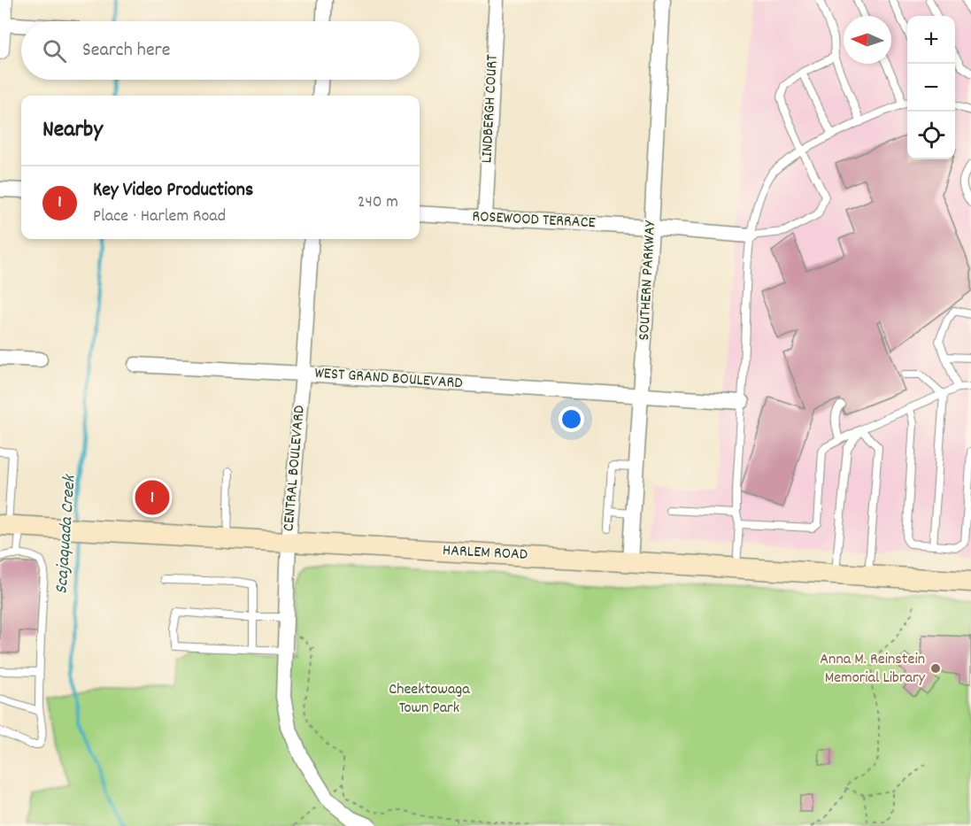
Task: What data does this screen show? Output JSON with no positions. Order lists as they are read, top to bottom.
{
  "streets": {
    "main road": ["HARLEM ROAD"],
    "street": [
      "LINDBERGH COURT",
      "ROSEWOOD TERRACE",
      "SOUTHERN PARKWAY",
      "WEST GRAND BOULEVARD",
      "CENTRAL BOULEVARD"
    ]
  },
  "crossings": [
    ["LINDBERGH COURT", "ROSEWOOD TERRACE"],
    ["ROSEWOOD TERRACE", "SOUTHERN PARKWAY"],
    ["SOUTHERN PARKWAY", "WEST GRAND BOULEVARD"],
    ["SOUTHERN PARKWAY", "HARLEM ROAD"],
    ["WEST GRAND BOULEVARD", "CENTRAL BOULEVARD"],
    ["CENTRAL BOULEVARD", "HARLEM ROAD"]
  ],
  "water": ["Scajaquada Creek"],
  "parks": ["Cheektowaga Town Park"],
  "places": ["Anna M. Reinstein Memorial Library"],
  "north": "left",
  "page": {
    "map_buttons": ["+", "−"],
    "search": "Search here",
    "heading": "Nearby",
    "list": [
      {
        "mark": "1",
        "name": "Key Video Productions",
        "note": "Place · Harlem Road",
        "value": "240 m"
      }
    ],
    "pins": "1"
  }
}
